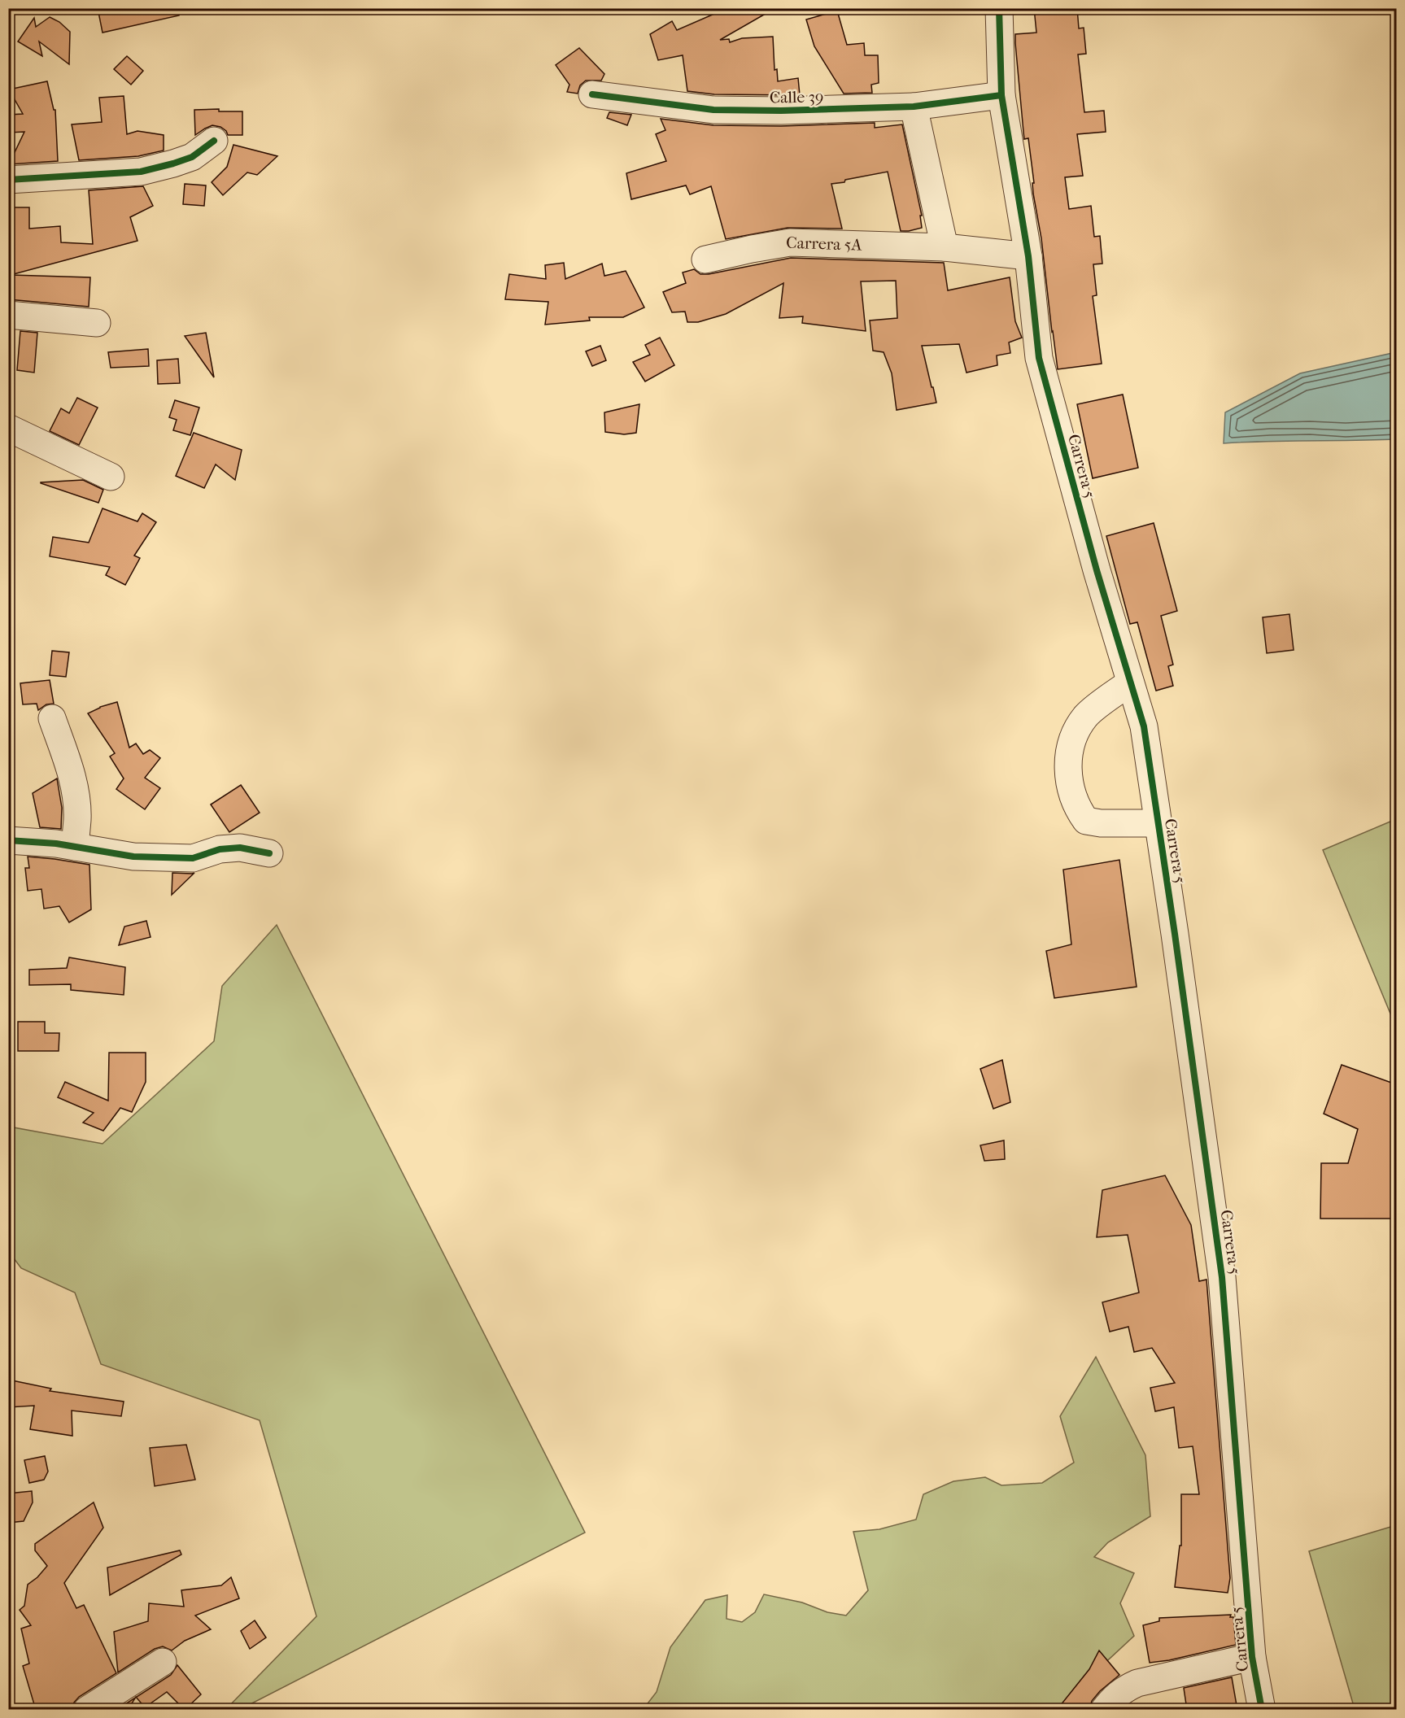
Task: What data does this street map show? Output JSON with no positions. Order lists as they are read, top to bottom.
{
  "streets": {
    "street": ["Calle 39", "Carrera 5A", "Carrera 5"]
  },
  "crossings": [
    ["Calle 39", "Carrera 5"],
    ["Carrera 5A", "Carrera 5"]
  ]
}
